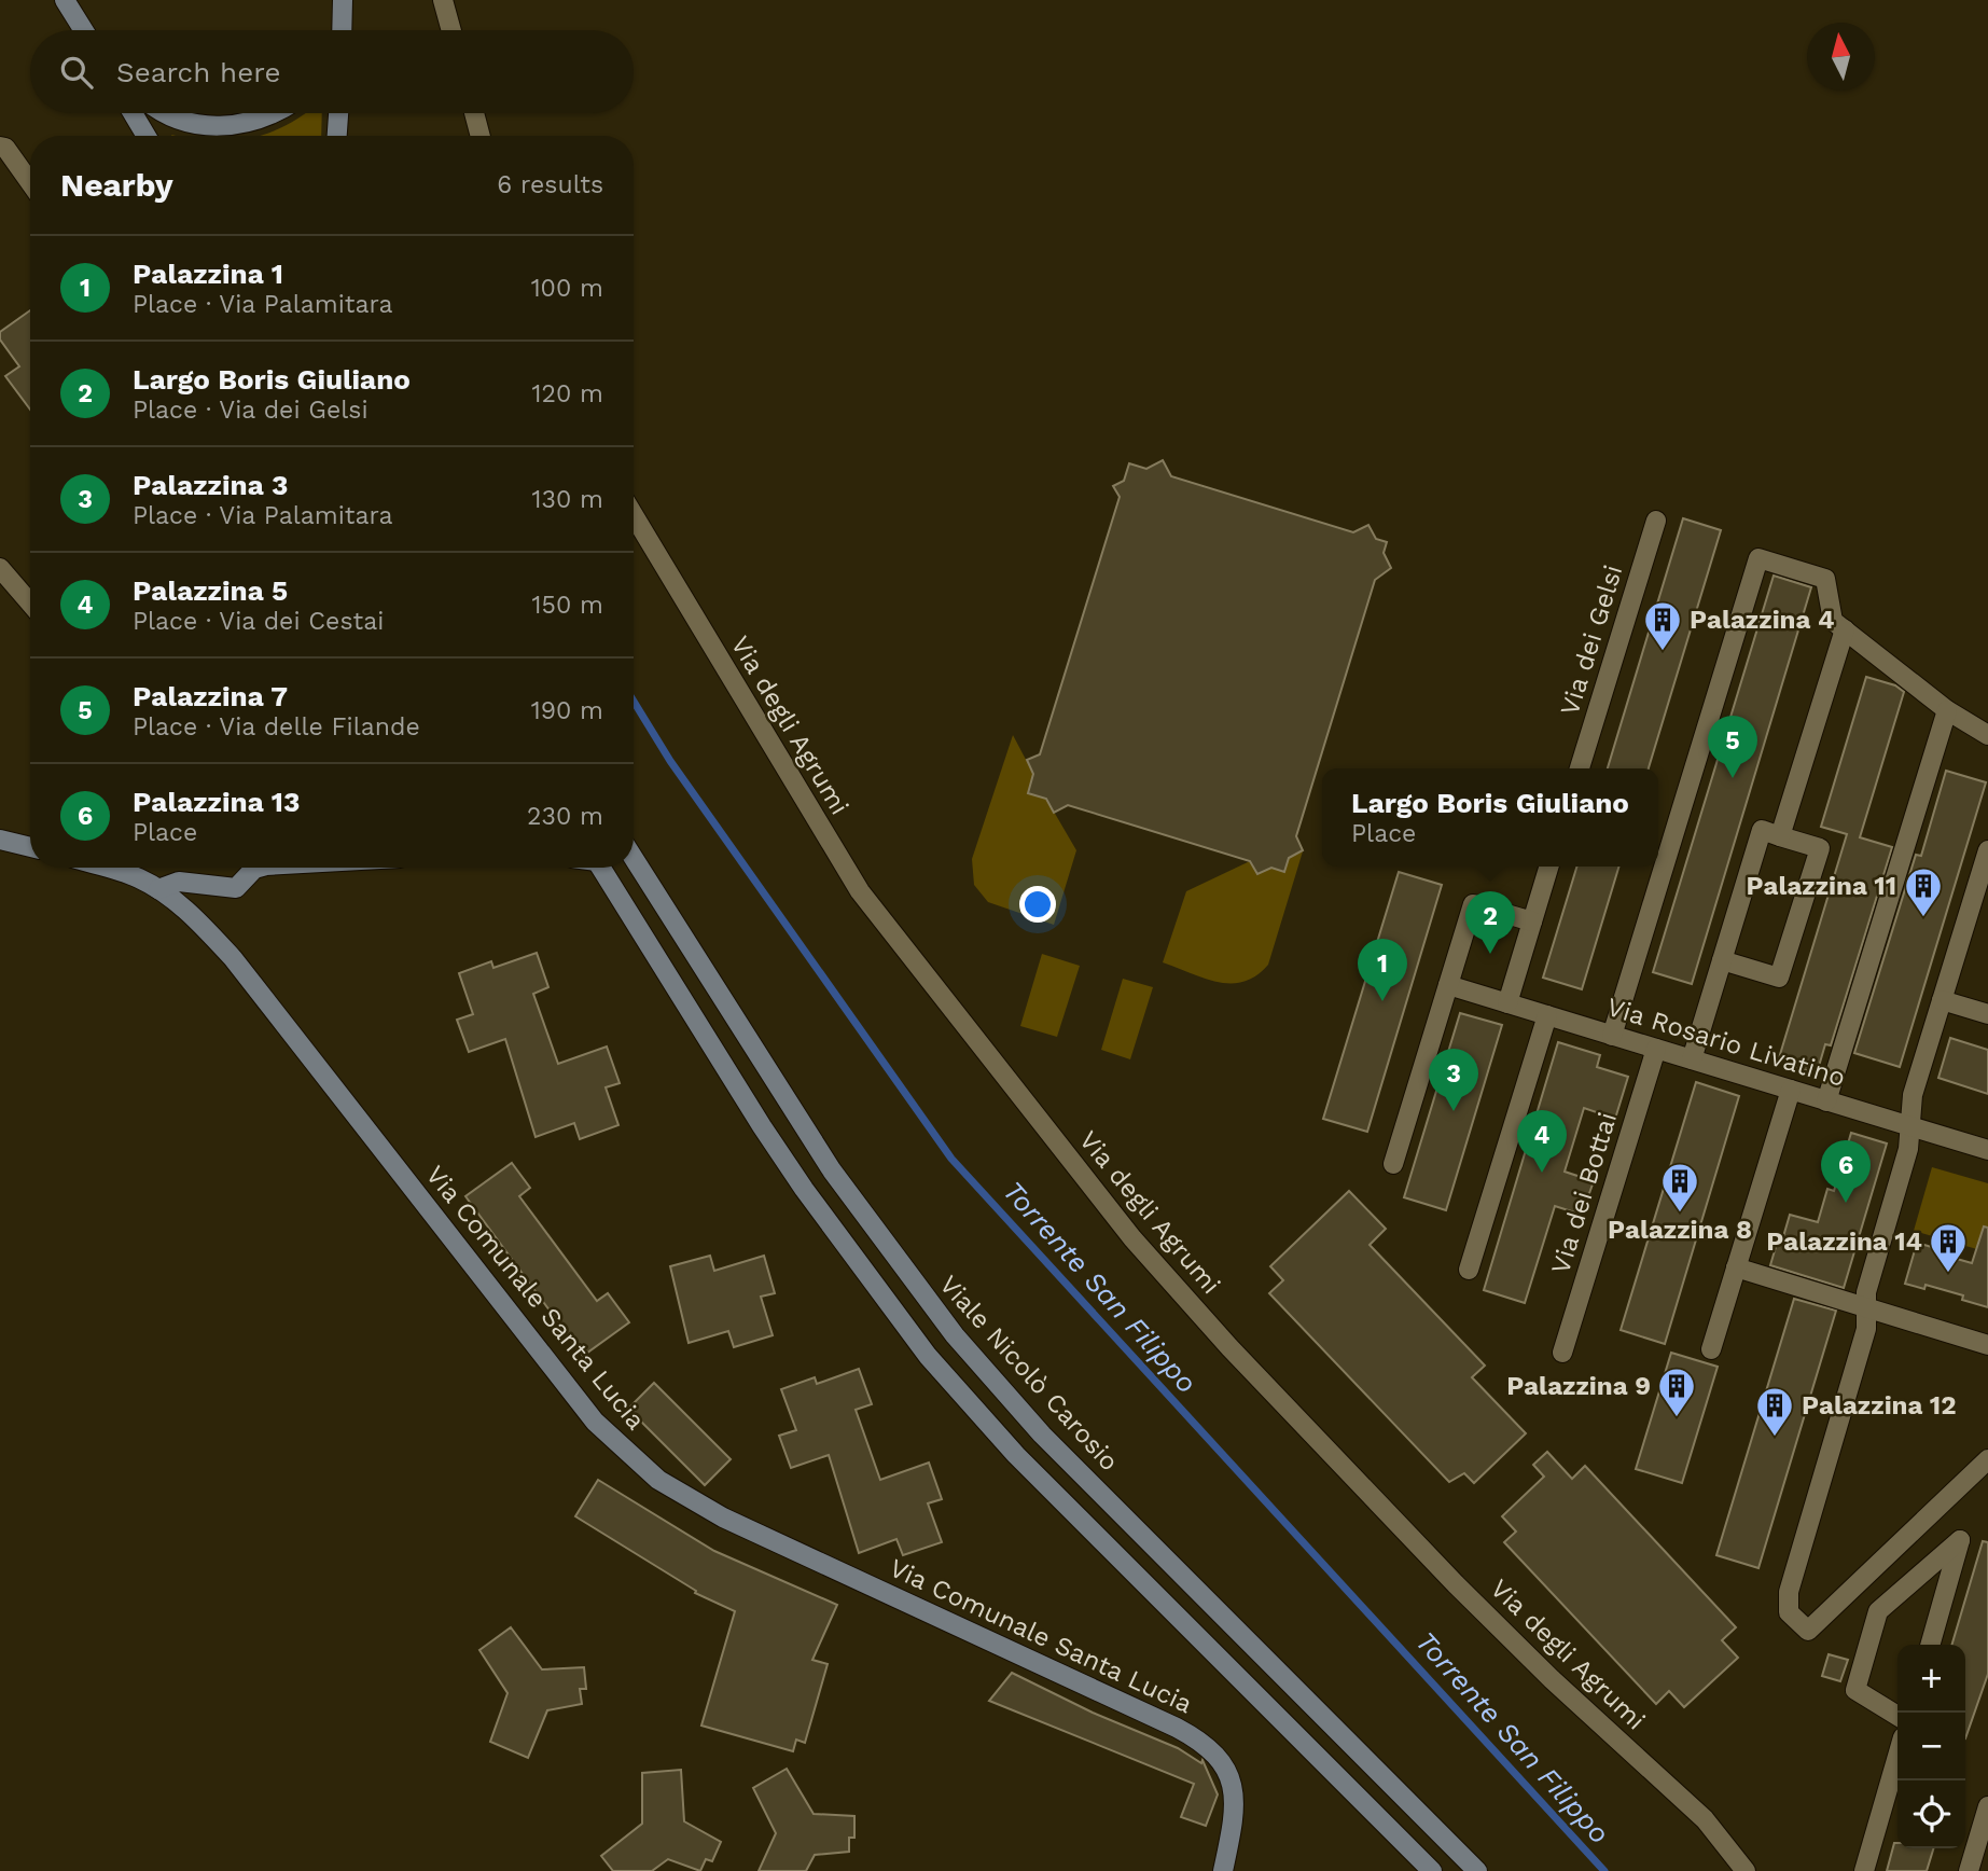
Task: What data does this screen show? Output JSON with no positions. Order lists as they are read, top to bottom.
{
  "streets": {
    "main road": ["Via Comunale Santa Lucia", "Viale Nicolò Carosio"],
    "street": [
      "Via dei Gelsi",
      "Via degli Agrumi",
      "Via Rosario Livatino",
      "Via dei Bottai"
    ]
  },
  "crossings": [
    ["Via Rosario Livatino", "Via dei Bottai"]
  ],
  "water": ["Torrente San Filippo"],
  "places": {
    "building": [
      "Palazzina 4",
      "Palazzina 11",
      "Palazzina 8",
      "Palazzina 14",
      "Palazzina 9",
      "Palazzina 12"
    ]
  },
  "north": "top",
  "page": {
    "search": "Search here",
    "heading": ["Nearby", "6 results"],
    "list": [
      {
        "mark": "1",
        "name": "Palazzina 1",
        "note": "Place · Via Palamitara",
        "value": "100 m"
      },
      {
        "mark": "2",
        "name": "Largo Boris Giuliano",
        "note": "Place · Via dei Gelsi",
        "value": "120 m"
      },
      {
        "mark": "3",
        "name": "Palazzina 3",
        "note": "Place · Via Palamitara",
        "value": "130 m"
      },
      {
        "mark": "4",
        "name": "Palazzina 5",
        "note": "Place · Via dei Cestai",
        "value": "150 m"
      },
      {
        "mark": "5",
        "name": "Palazzina 7",
        "note": "Place · Via delle Filande",
        "value": "190 m"
      },
      {
        "mark": "6",
        "name": "Palazzina 13",
        "note": "Place",
        "value": "230 m"
      }
    ],
    "pins": [
      "5",
      "2",
      "1",
      "3",
      "4",
      "6"
    ],
    "popup": ["Largo Boris Giuliano", "Place"],
    "map_buttons": ["+", "−"]
  }
}
